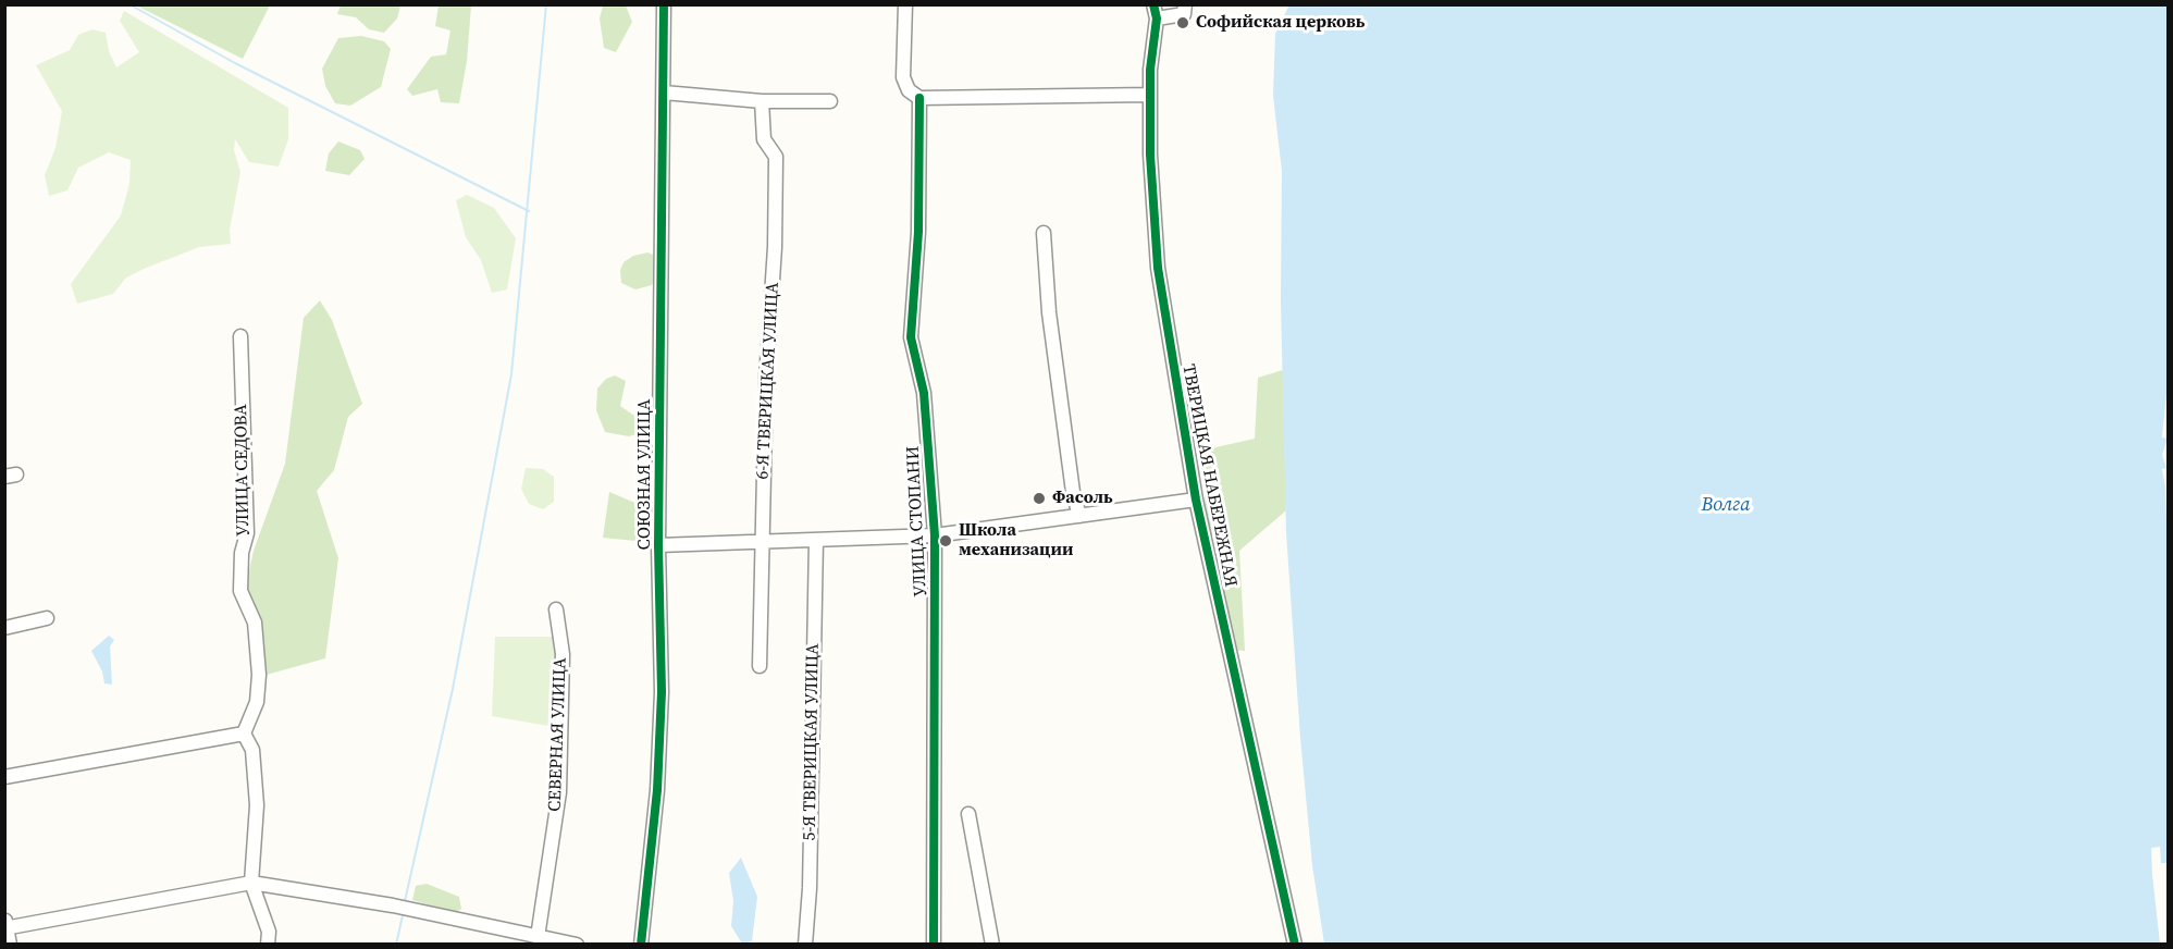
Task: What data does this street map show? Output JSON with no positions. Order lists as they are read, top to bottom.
{
  "streets": {
    "street": [
      "6-Я ТВЕРИЦКАЯ УЛИЦА",
      "УЛИЦА СЕДОВА",
      "СОЮЗНАЯ УЛИЦА",
      "ТВЕРИЦКАЯ НАБЕРЕЖНАЯ",
      "УЛИЦА СТОПАНИ",
      "СЕВЕРНАЯ УЛИЦА",
      "5-Я ТВЕРИЦКАЯ УЛИЦА"
    ]
  },
  "water": ["Волга"],
  "places": ["Софийская церковь", "Фасоль", "Школа механизации"]
}
